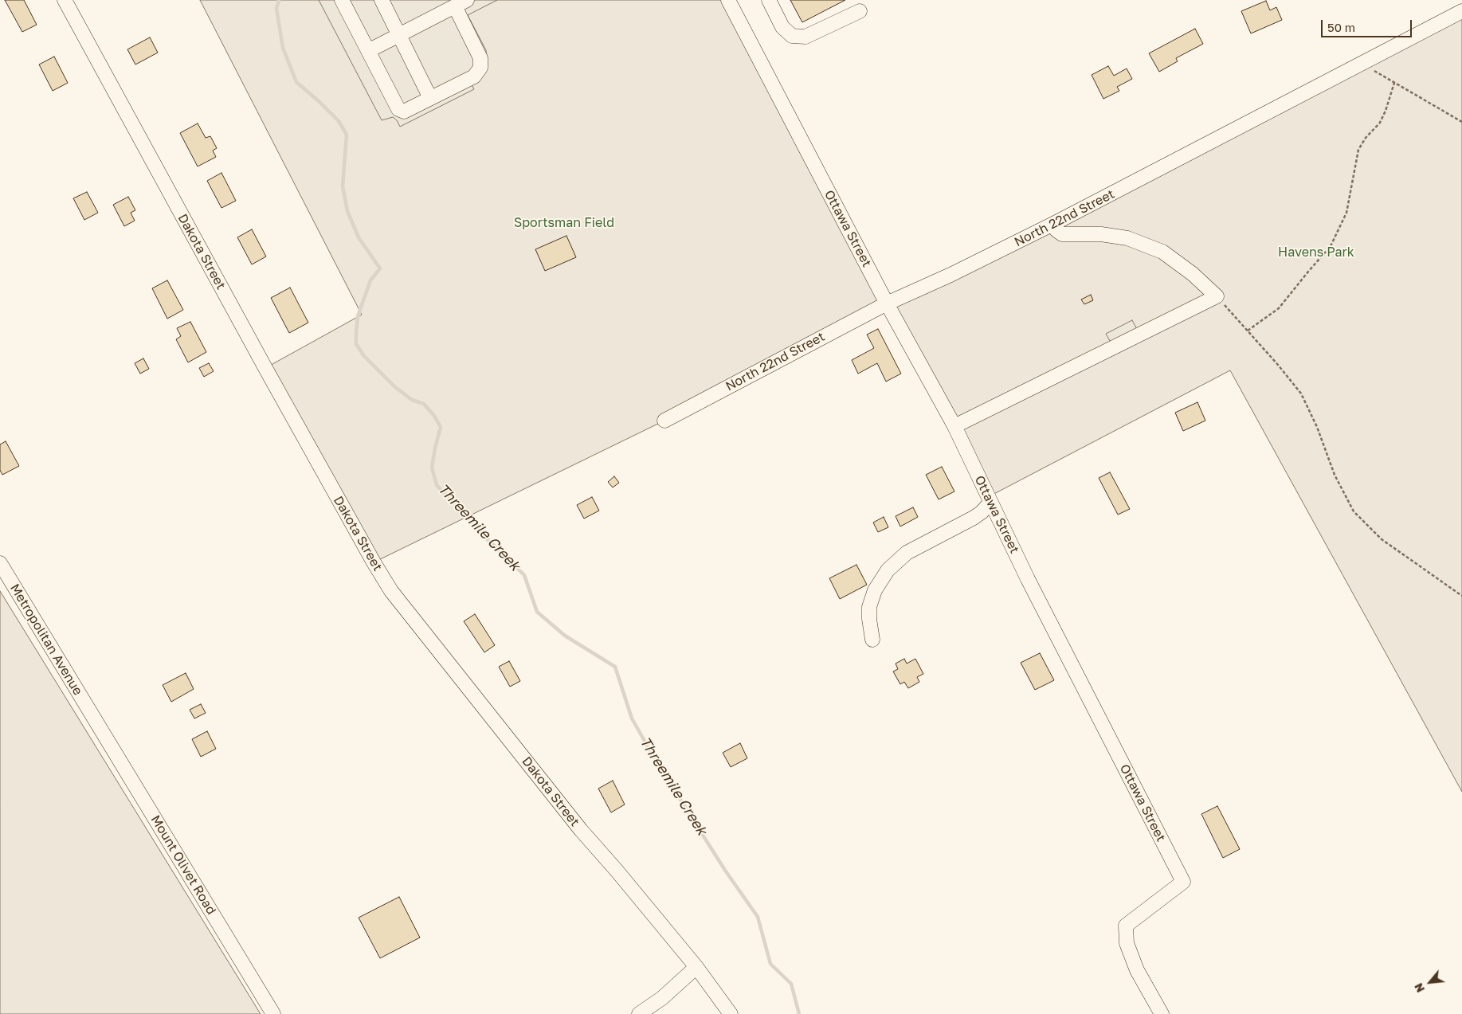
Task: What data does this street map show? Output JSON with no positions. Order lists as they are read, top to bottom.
{
  "streets": {
    "street": [
      "North 22nd Street",
      "Ottawa Street",
      "Dakota Street",
      "Metropolitan Avenue",
      "Mount Olivet Road"
    ]
  },
  "crossings": [
    ["North 22nd Street", "Ottawa Street"],
    ["Metropolitan Avenue", "Mount Olivet Road"]
  ],
  "water": ["Threemile Creek"],
  "parks": ["Sportsman Field", "Havens Park"],
  "scale_bar": "50 m",
  "north": "bottom left"
}
